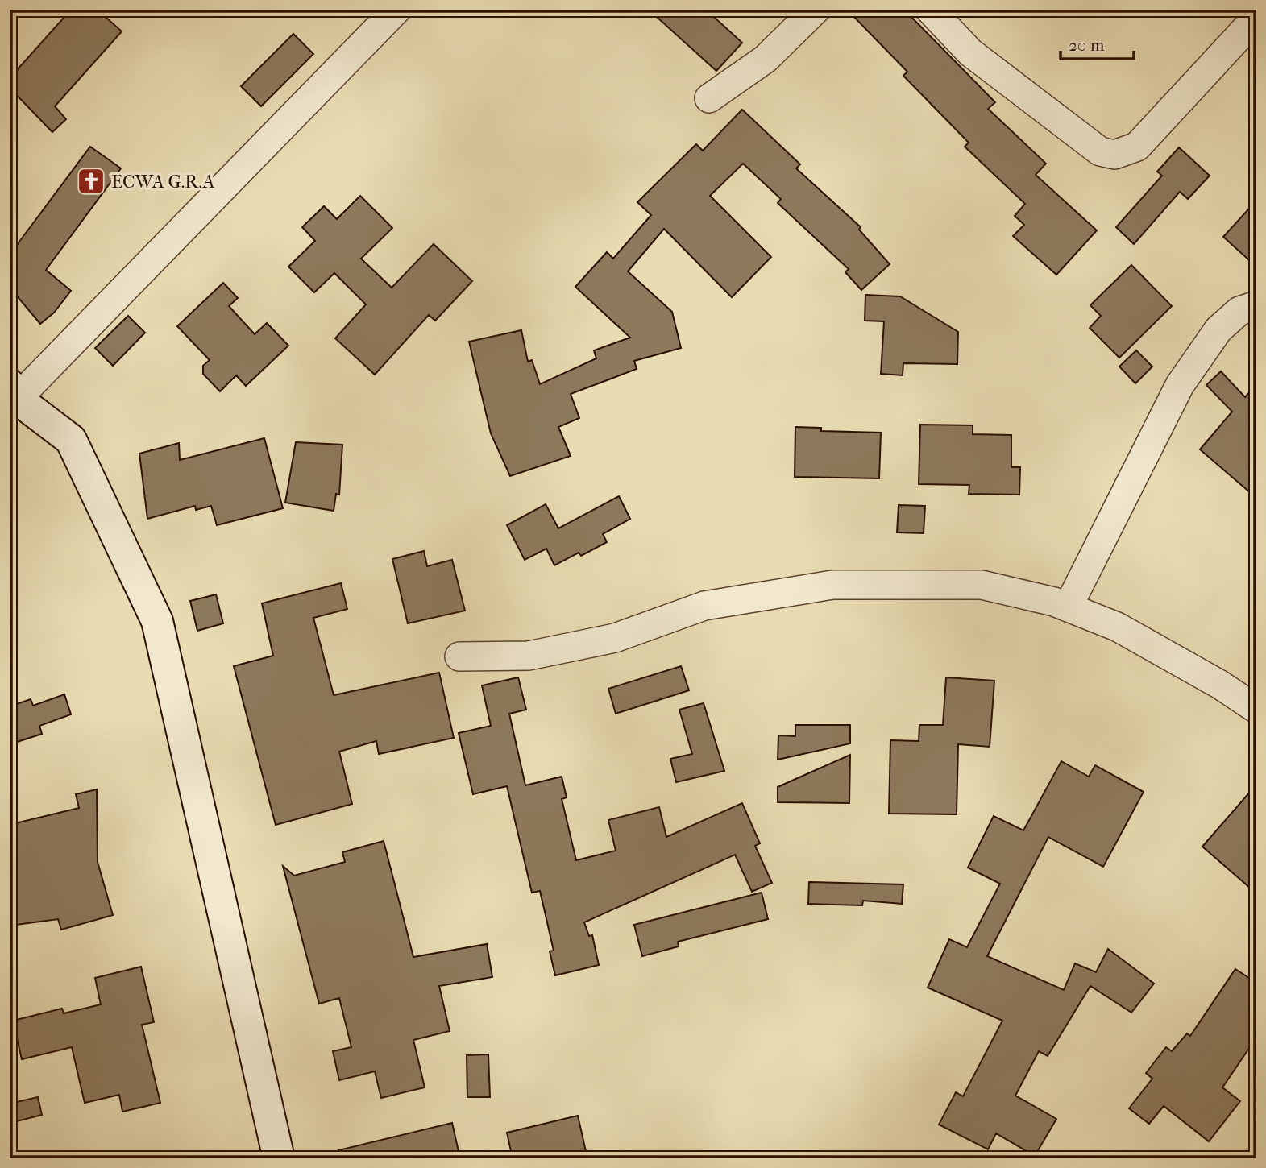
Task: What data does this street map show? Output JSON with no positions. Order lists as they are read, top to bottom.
{
  "places": {
    "church": ["ECWA G.R.A"]
  },
  "scale_bar": "20 m"
}
